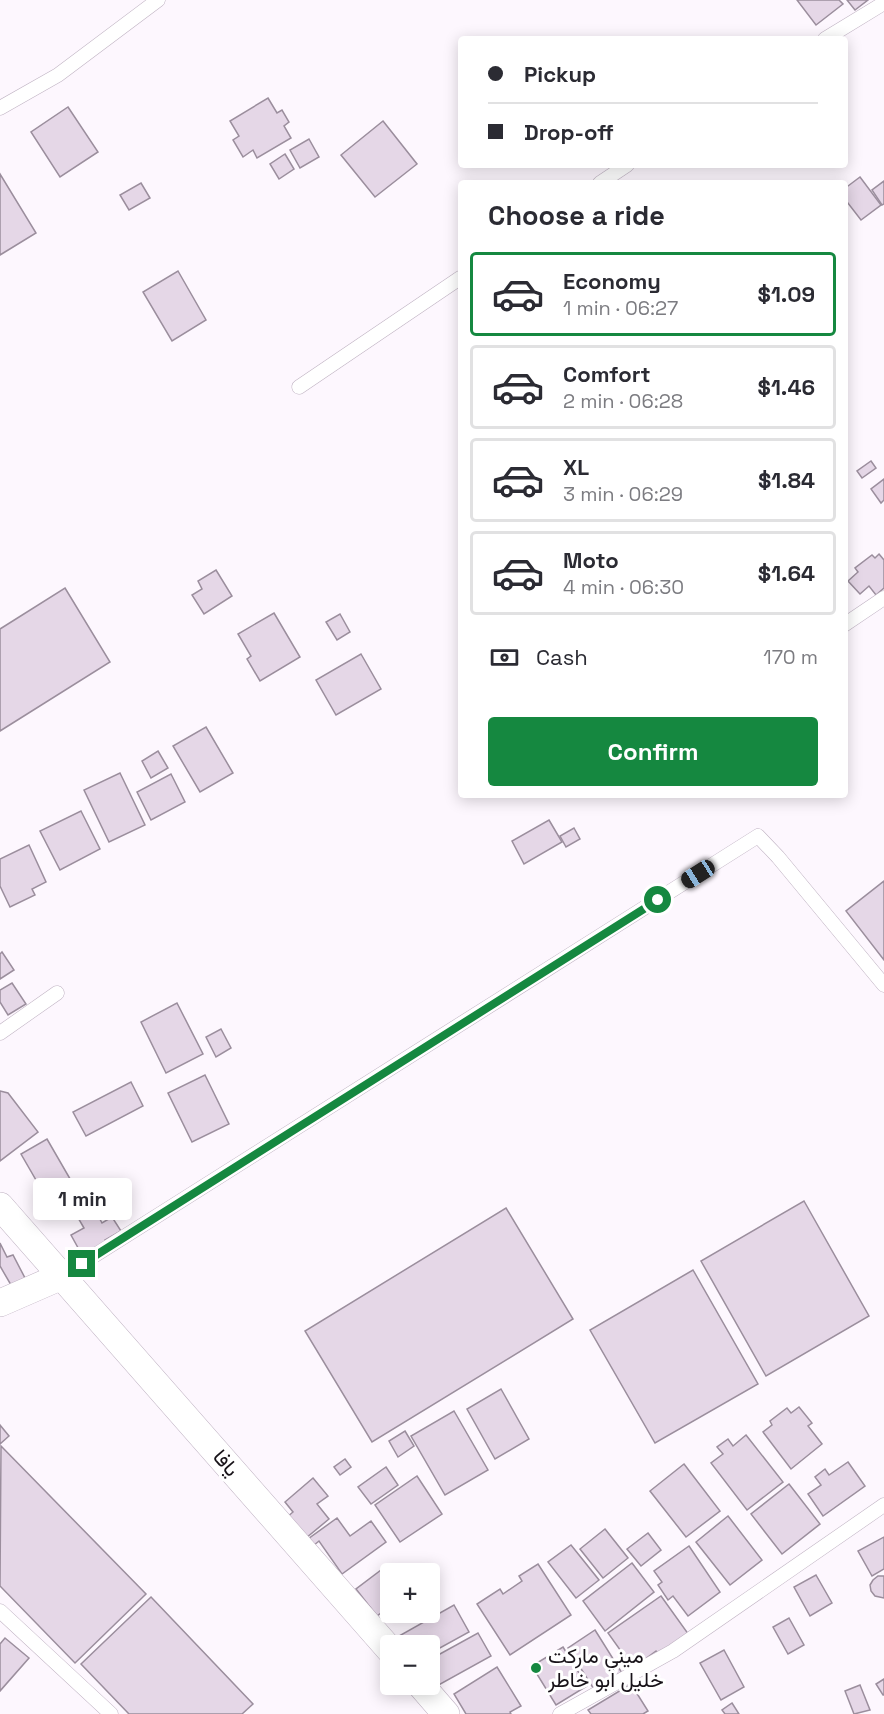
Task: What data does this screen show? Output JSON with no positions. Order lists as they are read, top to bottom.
{
  "streets": {
    "street": ["يافا"]
  },
  "places": ["ميني ماركت خليل ابو خاطر"],
  "page": {
    "banner": ["Pickup", "Drop-off"],
    "heading": "Choose a ride",
    "list": [
      {
        "name": "Economy",
        "note": "1 min · 06:27",
        "value": "$1.09"
      },
      {
        "name": "Comfort",
        "note": "2 min · 06:28",
        "value": "$1.46"
      },
      {
        "name": "XL",
        "note": "3 min · 06:29",
        "value": "$1.84"
      },
      {
        "name": "Moto",
        "note": "4 min · 06:30",
        "value": "$1.64"
      }
    ],
    "pay": ["Cash", "170 m"],
    "buttons": "Confirm",
    "bubble": "1 min",
    "map_buttons": ["+", "−"]
  }
}
